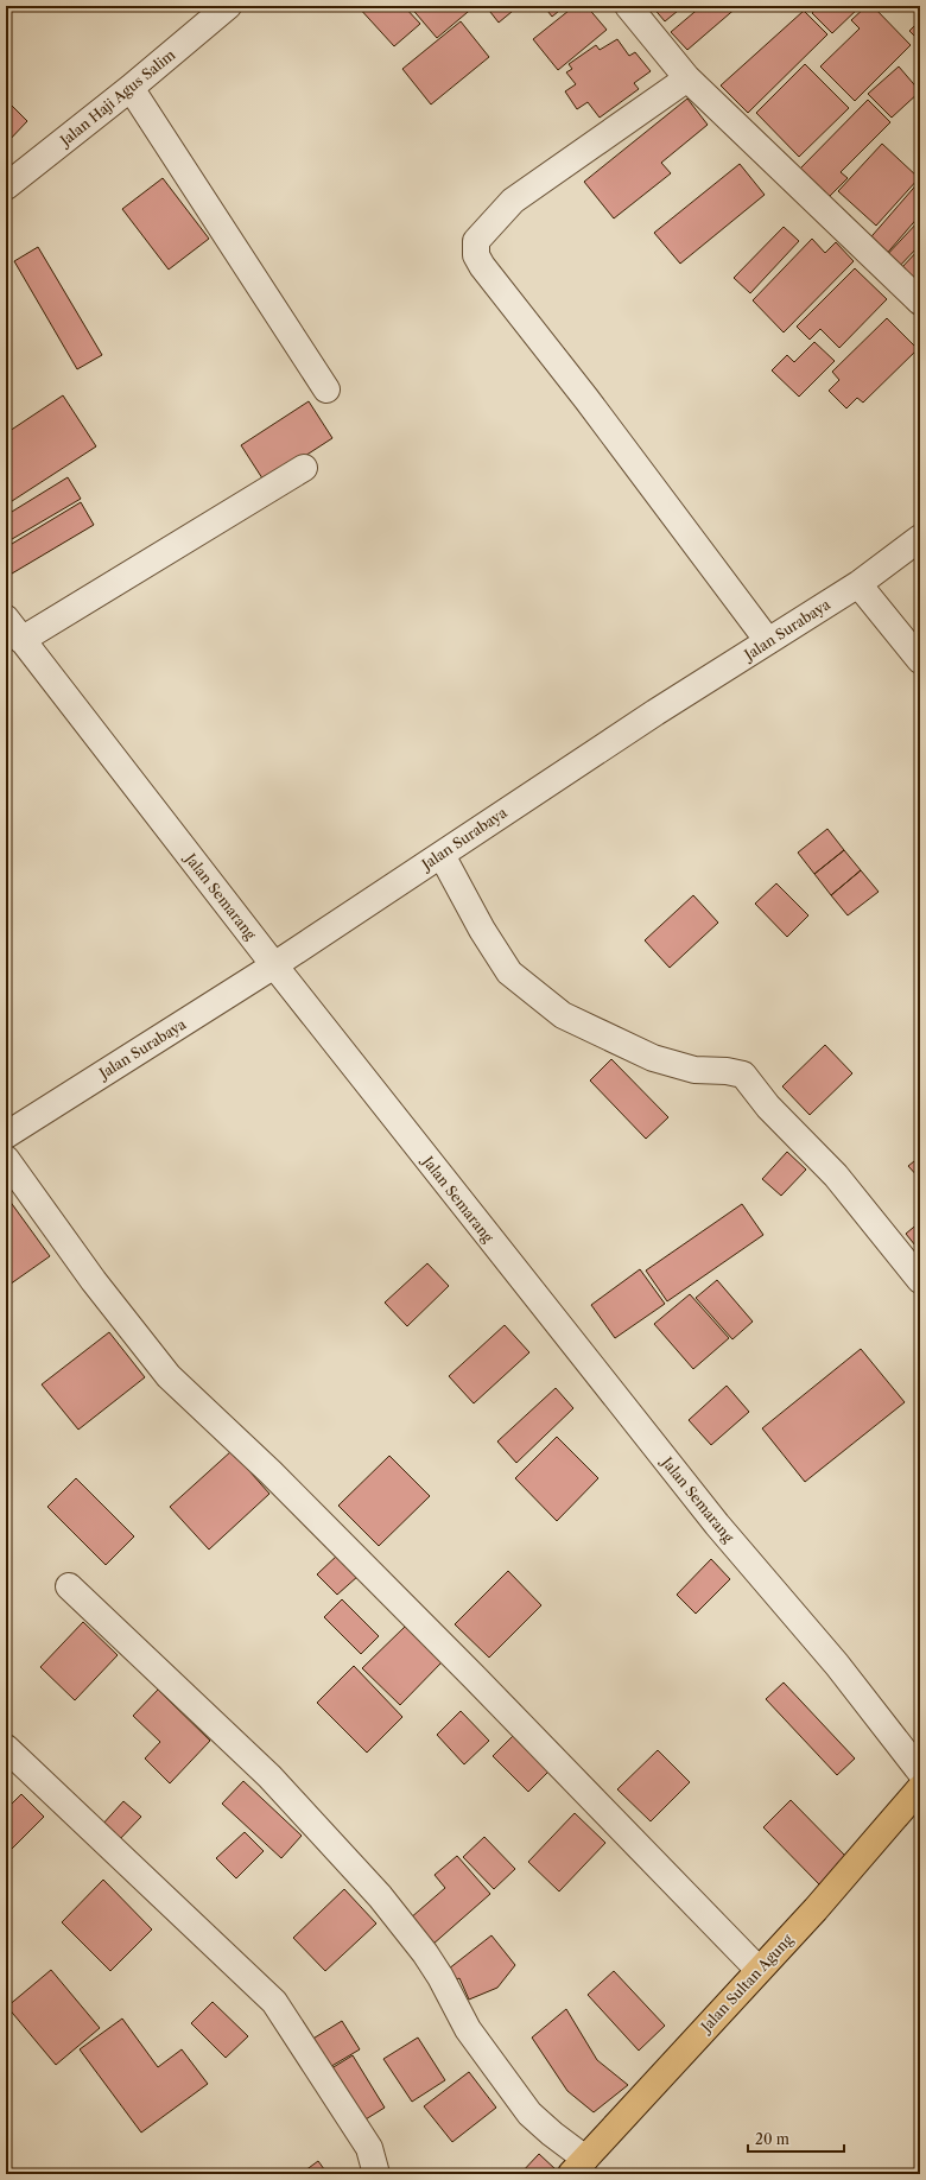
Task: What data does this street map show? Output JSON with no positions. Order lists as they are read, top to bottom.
{
  "streets": {
    "main road": ["Jalan Sultan Agung"],
    "street": ["Jalan Haji Agus Salim", "Jalan Surabaya", "Jalan Semarang"]
  },
  "crossings": [
    ["Jalan Surabaya", "Jalan Semarang"]
  ],
  "scale_bar": "20 m"
}
